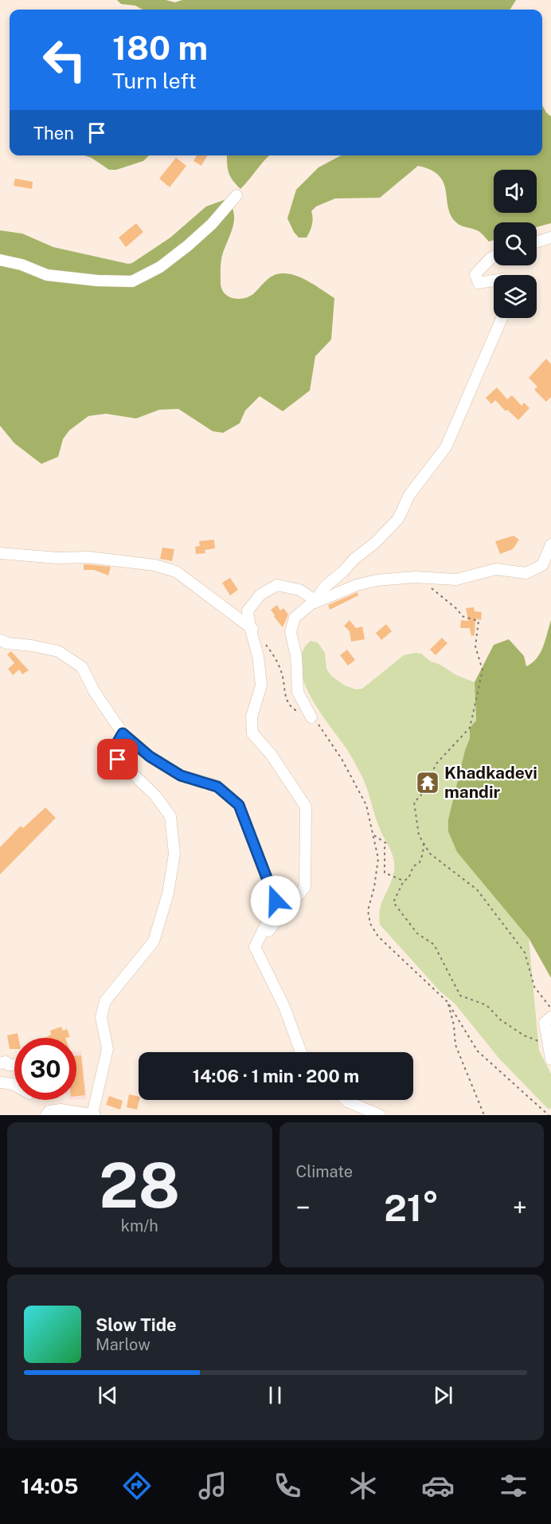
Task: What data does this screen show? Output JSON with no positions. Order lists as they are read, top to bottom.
{
  "places": {
    "temple": ["Khadkadevi mandir"]
  },
  "page": {
    "turn": ["180 m", "Turn left"],
    "then": "Then",
    "limit": "30",
    "trip": "14:06 · 1 min · 200 m",
    "tile": [
      ["28", "km/h"],
      "Climate"
    ],
    "heat": ["−", "21°", "+"],
    "song": ["Slow Tide", "Marlow"],
    "tabs": "14:05"
  }
}
